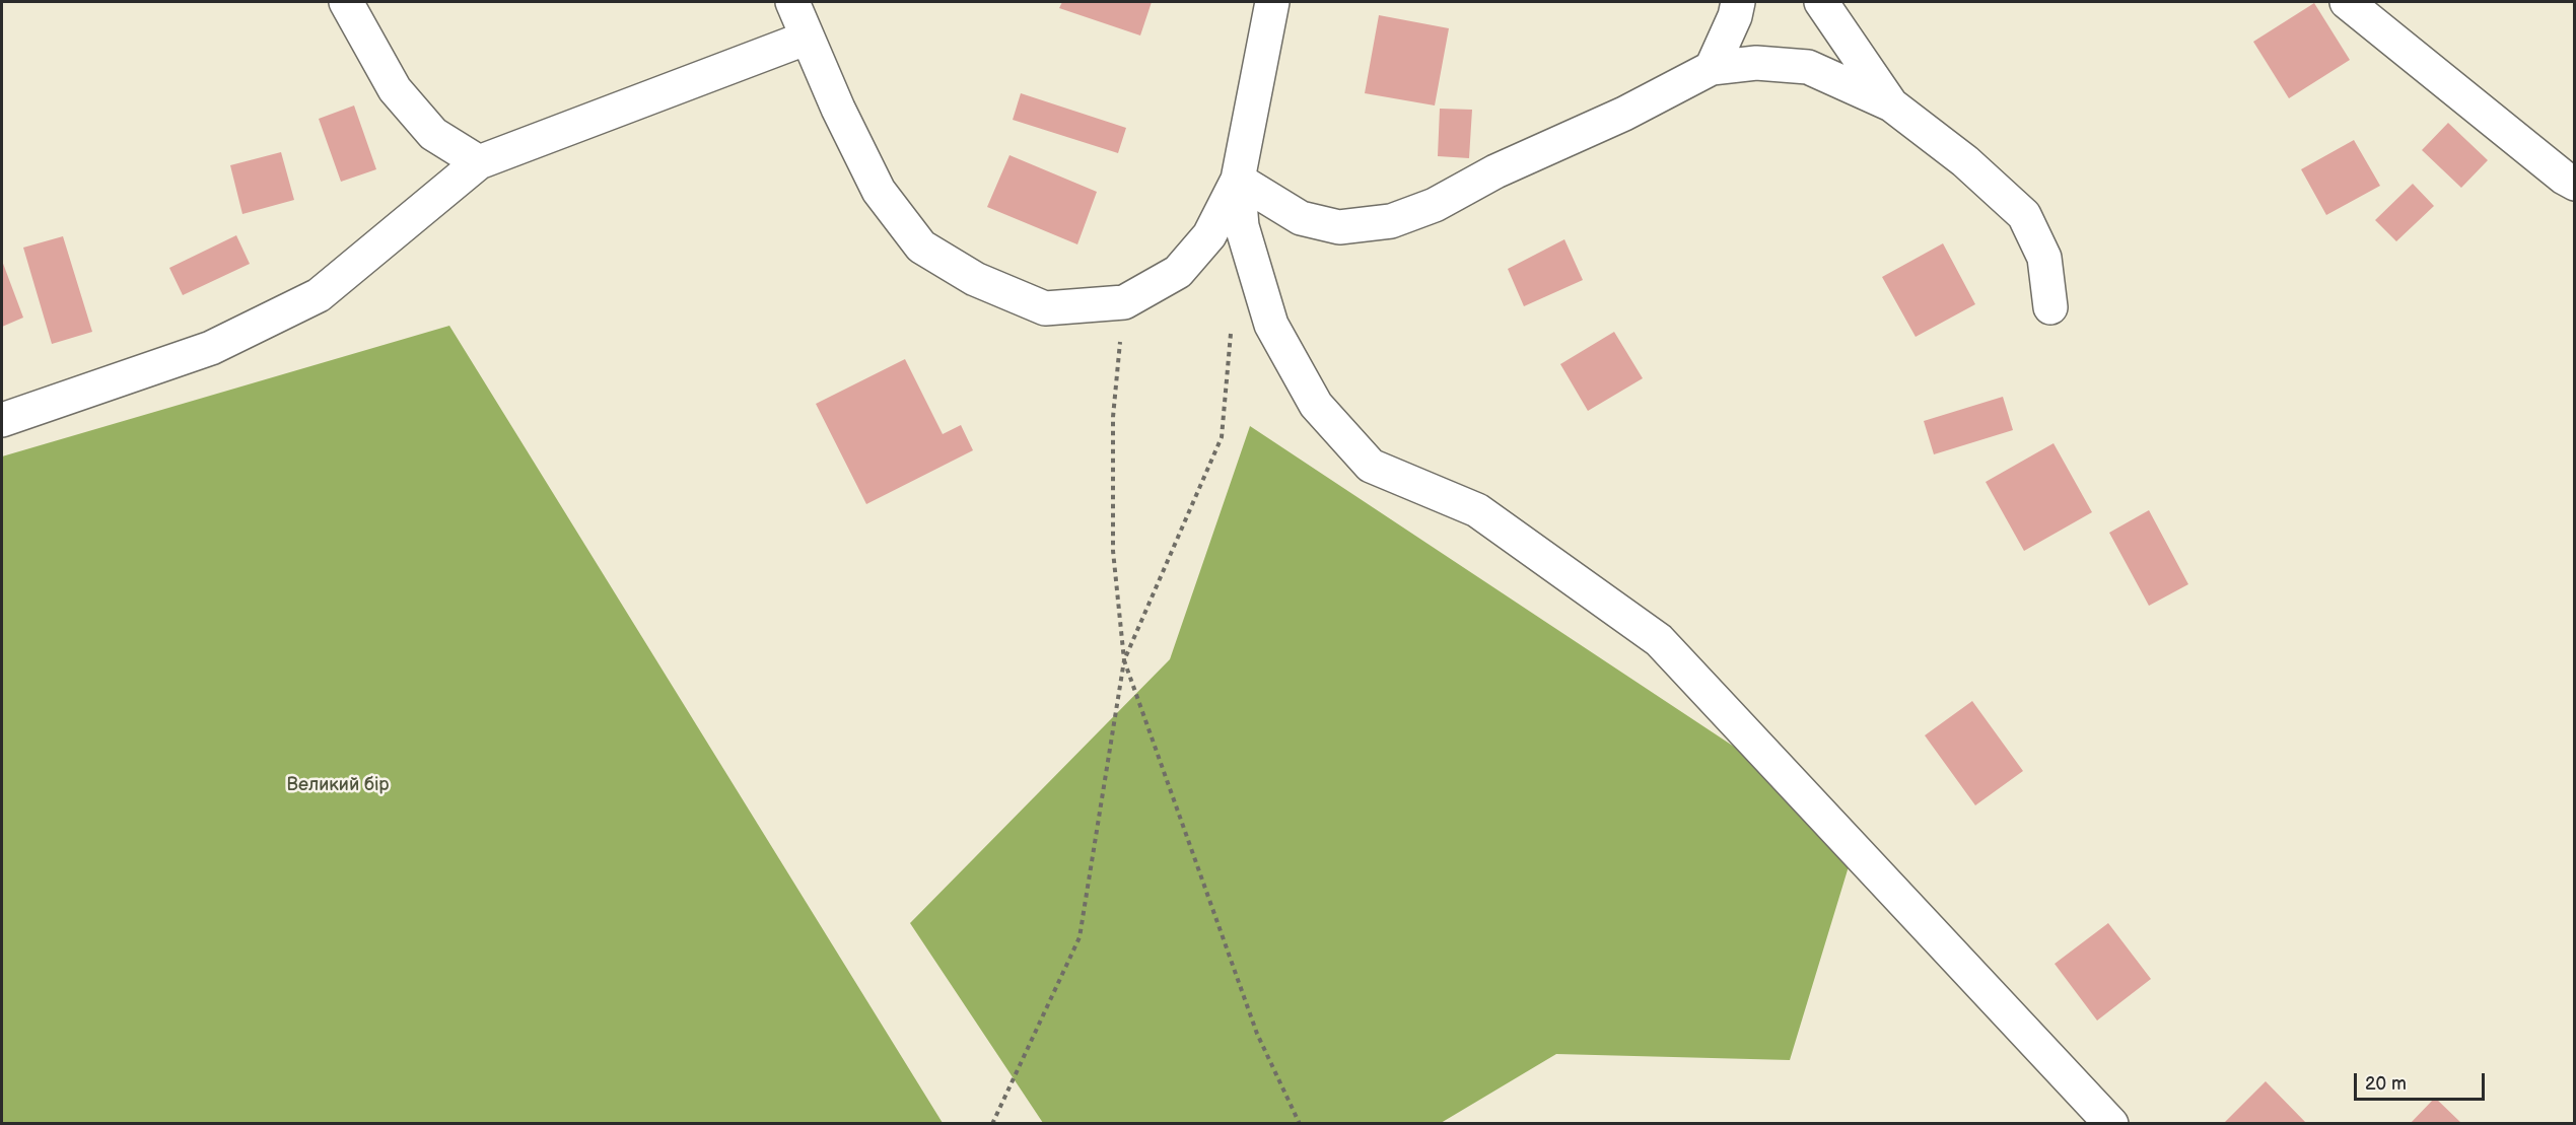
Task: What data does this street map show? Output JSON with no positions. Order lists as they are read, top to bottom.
{
  "parks": ["Великий бір"],
  "scale_bar": "20 m"
}
